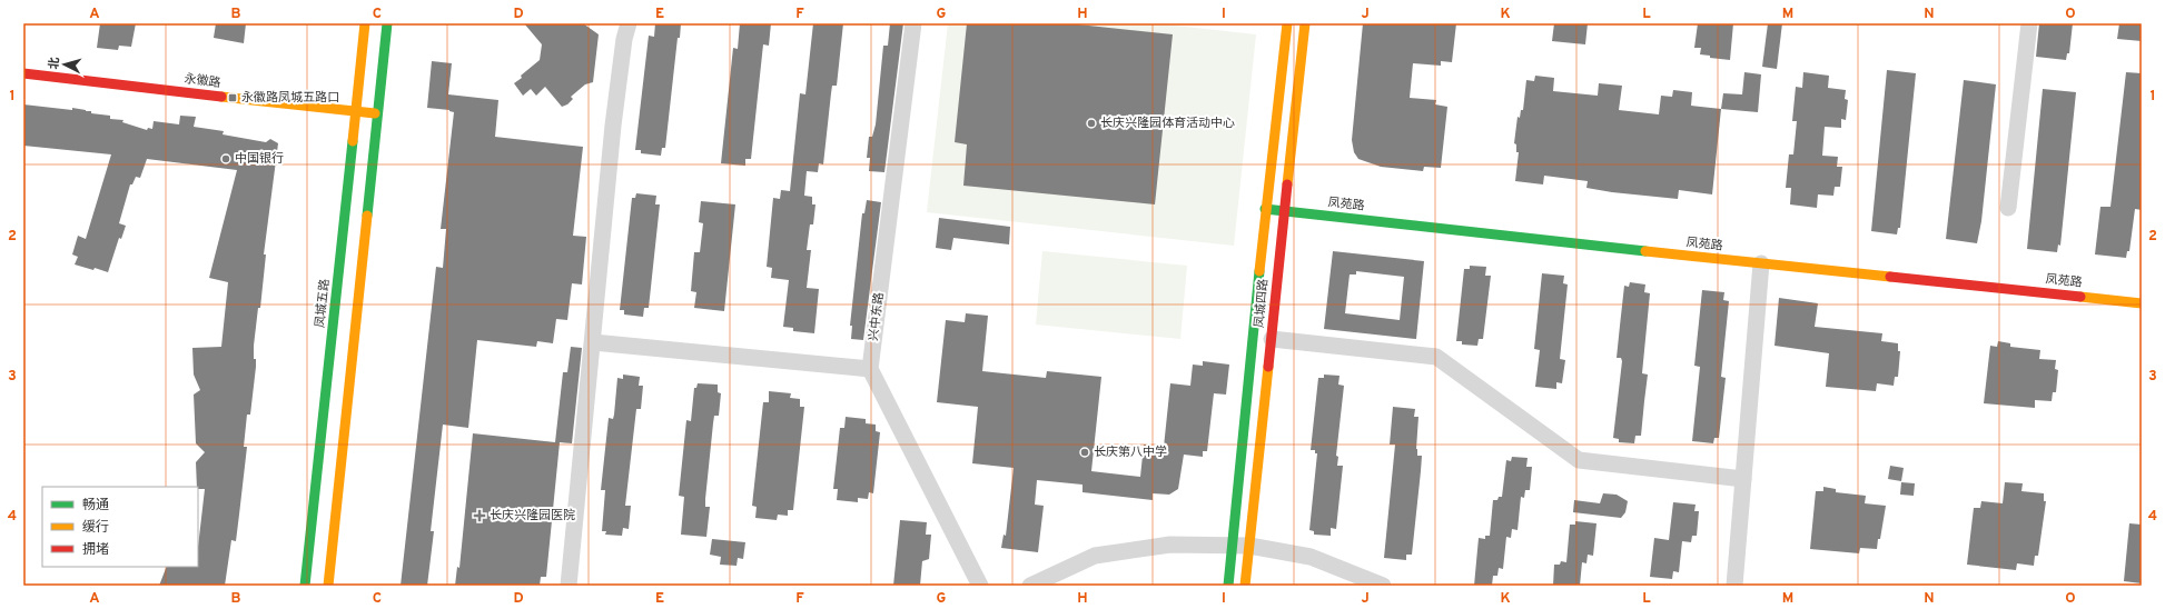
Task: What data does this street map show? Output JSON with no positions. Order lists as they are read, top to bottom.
{
  "streets": {
    "street": [
      "永徽路",
      "凤苑路",
      "凤城五路",
      "凤城四路",
      "兴中东路"
    ]
  },
  "crossings": [
    ["永徽路", "凤城五路"],
    ["凤苑路", "凤城四路"]
  ],
  "places": {
    "transit": ["永徽路凤城五路口"],
    "other": ["长庆兴隆园体育活动中心", "中国银行", "长庆第八中学"],
    "health": ["长庆兴隆园医院"]
  },
  "legend": ["畅通", "缓行", "拥堵"],
  "north": "left",
  "grid": {
    "columns": [
      "A",
      "B",
      "C",
      "D",
      "E",
      "F",
      "G",
      "H",
      "I",
      "J",
      "K",
      "L",
      "M",
      "N",
      "O"
    ],
    "rows": [
      "1",
      "2",
      "3",
      "4"
    ]
  }
}
